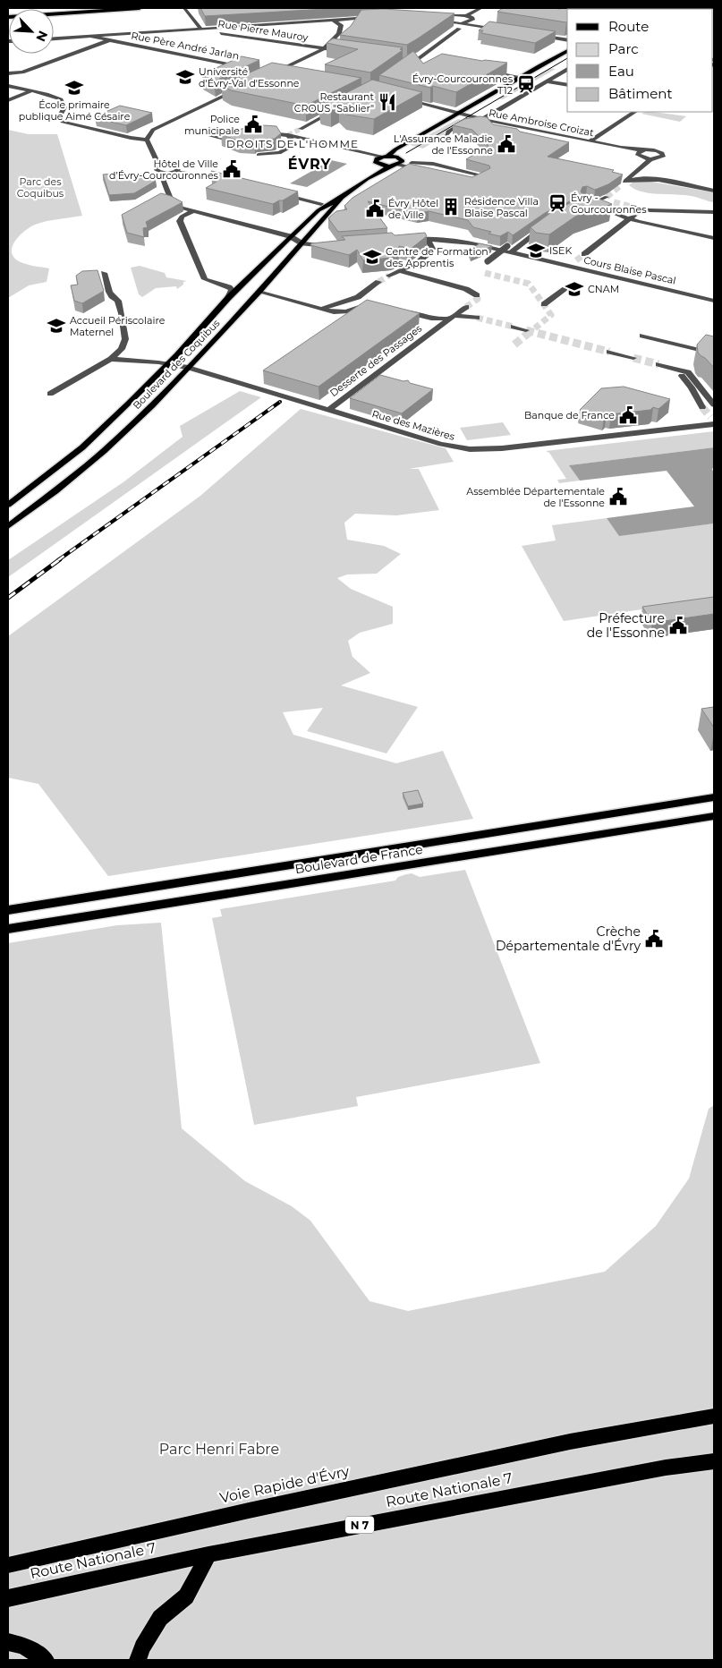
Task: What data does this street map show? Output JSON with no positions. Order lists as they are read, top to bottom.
{
  "streets": {
    "main road": [
      "Boulevard des Coquibus",
      "Boulevard de France",
      "Voie Rapide d'Évry",
      "Route Nationale 7",
      "N 7"
    ],
    "street": [
      "Rue Pierre Mauroy",
      "Rue Père André Jarlan",
      "Rue Ambroise Croizat",
      "Cours Blaise Pascal",
      "Desserte des Passages",
      "Rue des Mazières"
    ]
  },
  "crossings": [
    ["Desserte des Passages", "Rue des Mazières"],
    ["Boulevard des Coquibus", "Rue des Mazières"]
  ],
  "districts": ["DROITS DE L'HOMME", "ÉVRY"],
  "parks": ["Parc des Coquibus", "Parc Henri Fabre"],
  "places": {
    "school or university": [
      "Université d'Évry-Val d'Essonne",
      "École primaire publique Aimé Césaire",
      "ISEK",
      "Centre de Formation des Apprentis",
      "CNAM",
      "Accueil Périscolaire Maternel"
    ],
    "station": ["Évry-Courcouronnes T12", "Évry - Courcouronnes"],
    "restaurant": ["Restaurant CROUS \"Sablier\""],
    "public building": [
      "Police municipale",
      "L'Assurance Maladie de l'Essonne",
      "Hôtel de Ville d’Évry-Courcouronnes",
      "Évry Hôtel de Ville",
      "Banque de France",
      "Assemblée Départementale de l'Essonne",
      "Préfecture de l'Essonne",
      "Crèche Départementale d'Évry"
    ],
    "building": ["Résidence Villa Blaise Pascal"]
  },
  "legend": [
    "Route",
    "Parc",
    "Eau",
    "Bâtiment"
  ],
  "north": "bottom right"
}
